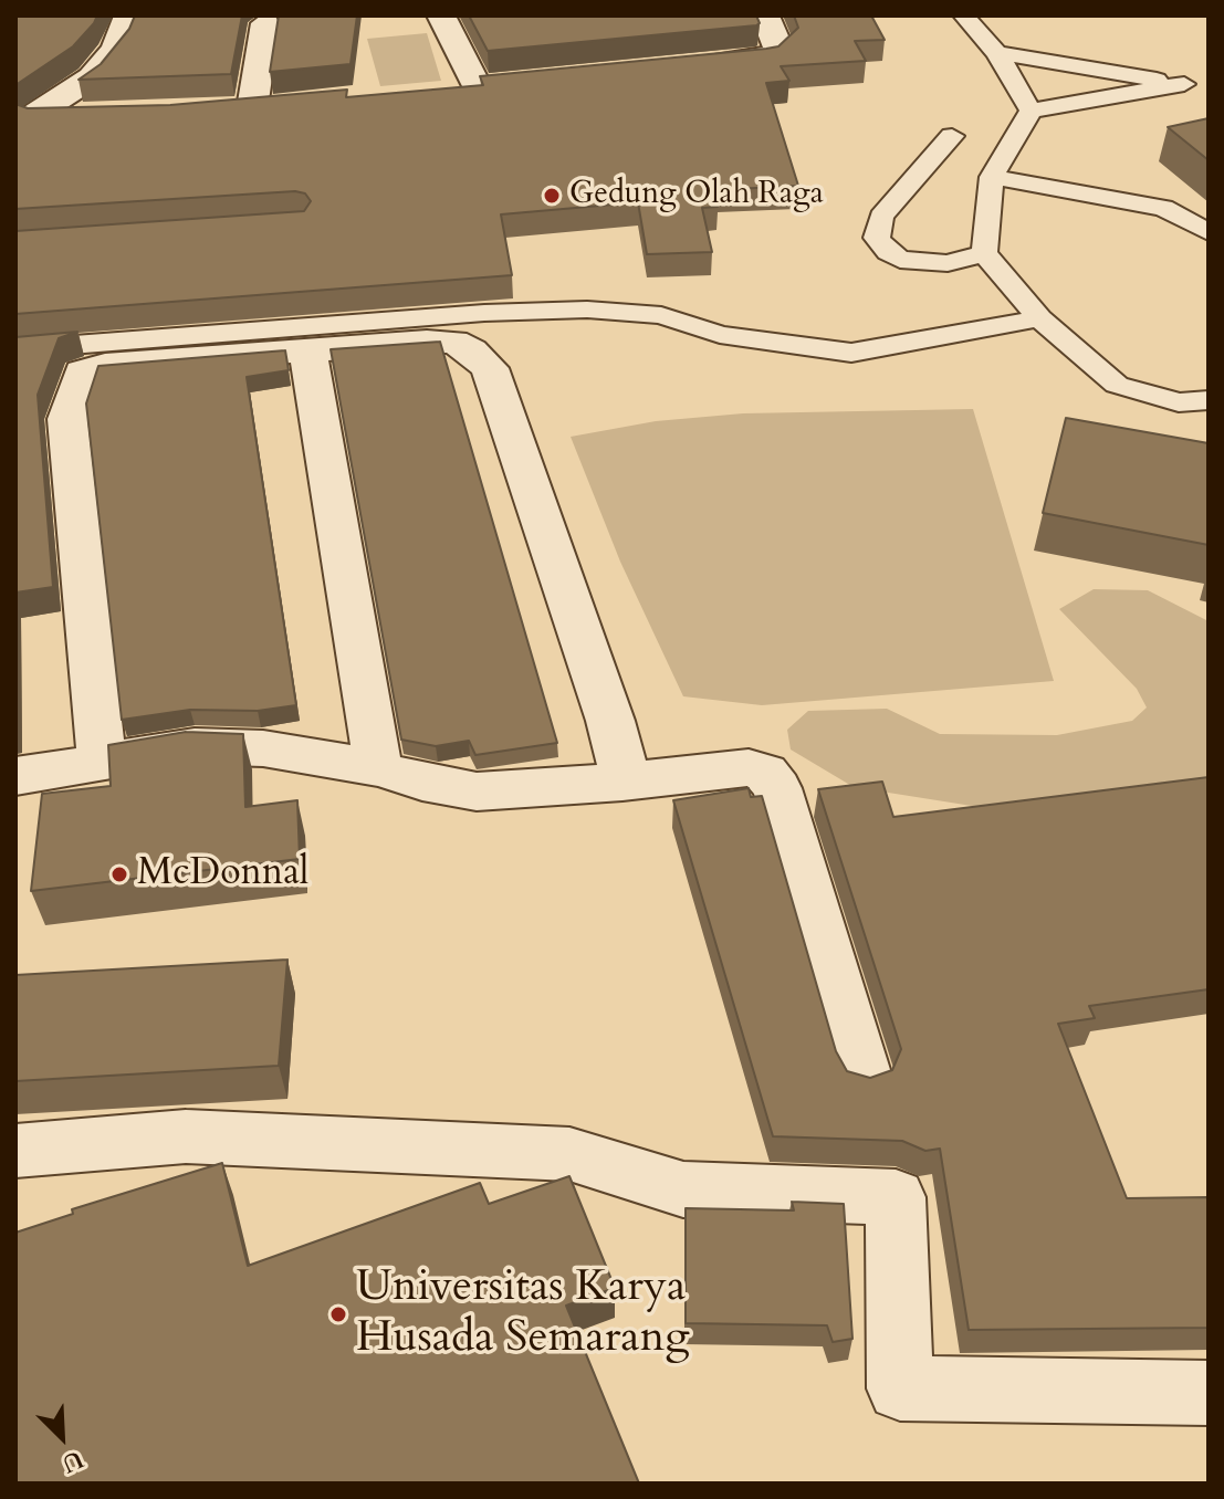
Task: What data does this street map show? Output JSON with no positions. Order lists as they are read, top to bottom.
{
  "places": ["Gedung Olah Raga", "McDonnal", "Universitas Karya Husada Semarang"],
  "north": "bottom right"
}
